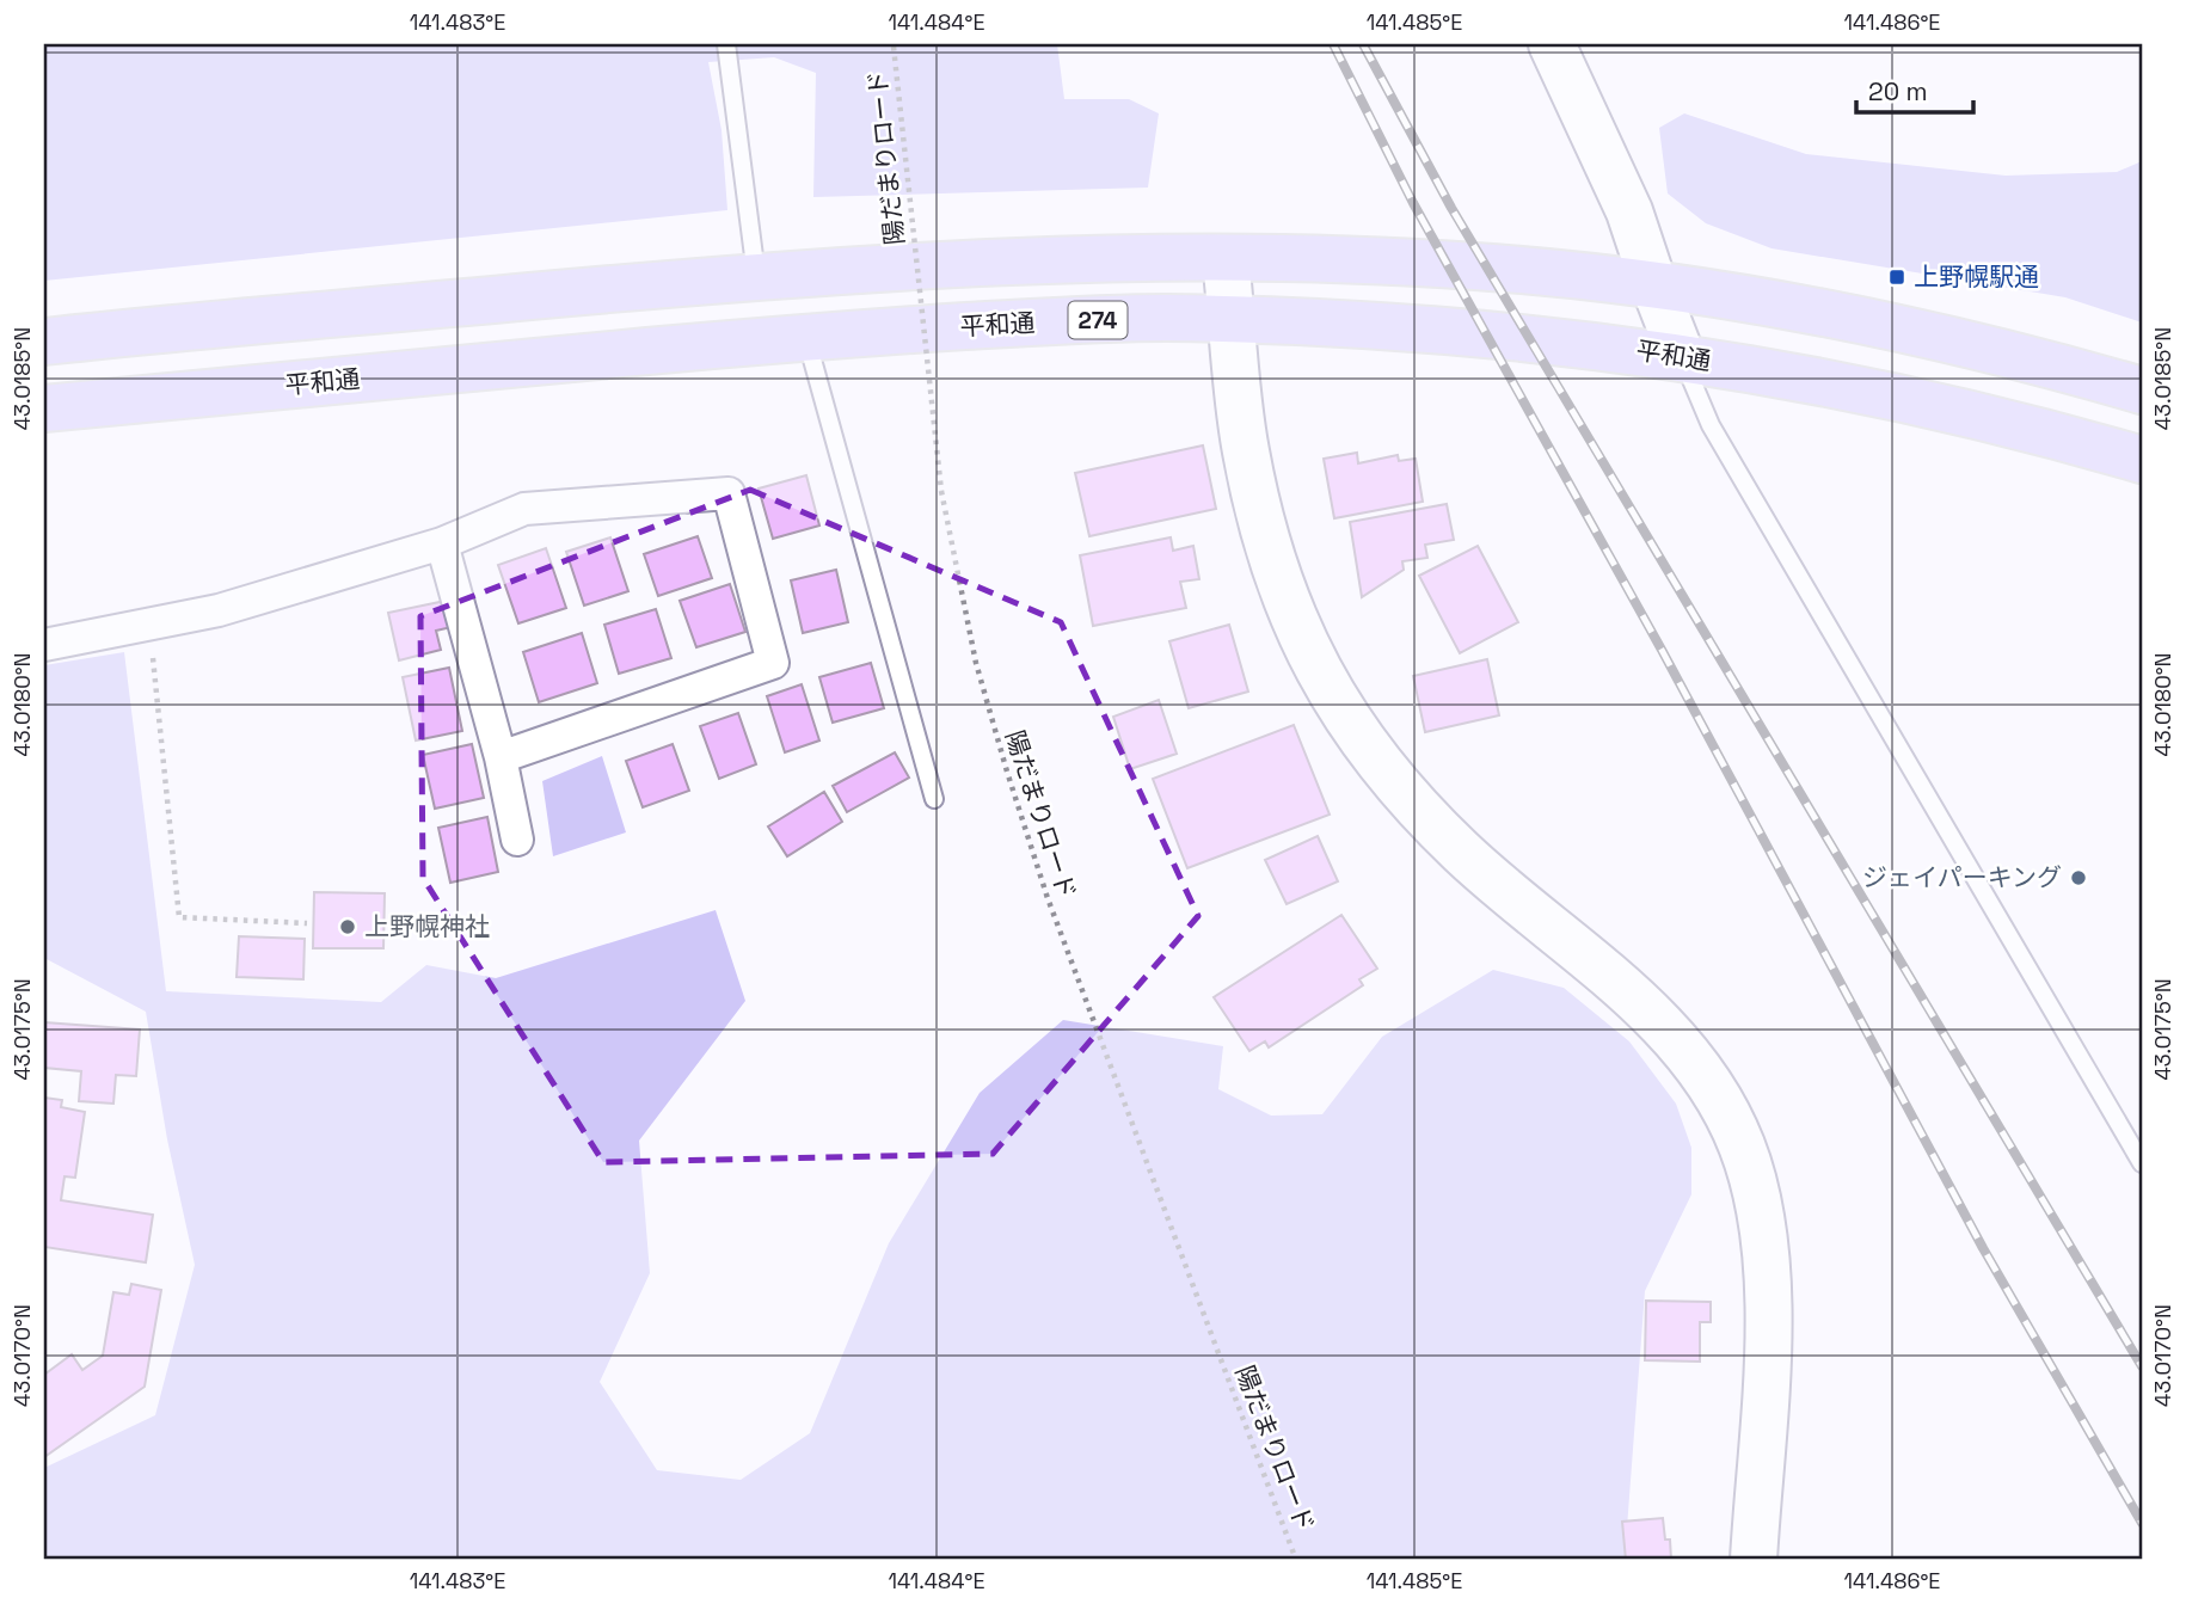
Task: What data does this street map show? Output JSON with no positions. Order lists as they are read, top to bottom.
{
  "streets": {
    "highway": ["274", "平和通"],
    "path": ["陽だまりロード"]
  },
  "places": {
    "transit": ["上野幌駅通"],
    "other": ["ジェイパーキング", "上野幌神社"]
  },
  "scale_bar": "20 m",
  "coordinates": [
    "141.483°E",
    "141.484°E",
    "141.485°E",
    "141.486°E",
    "43.0185°N",
    "43.0180°N",
    "43.0175°N",
    "43.0170°N"
  ]
}
